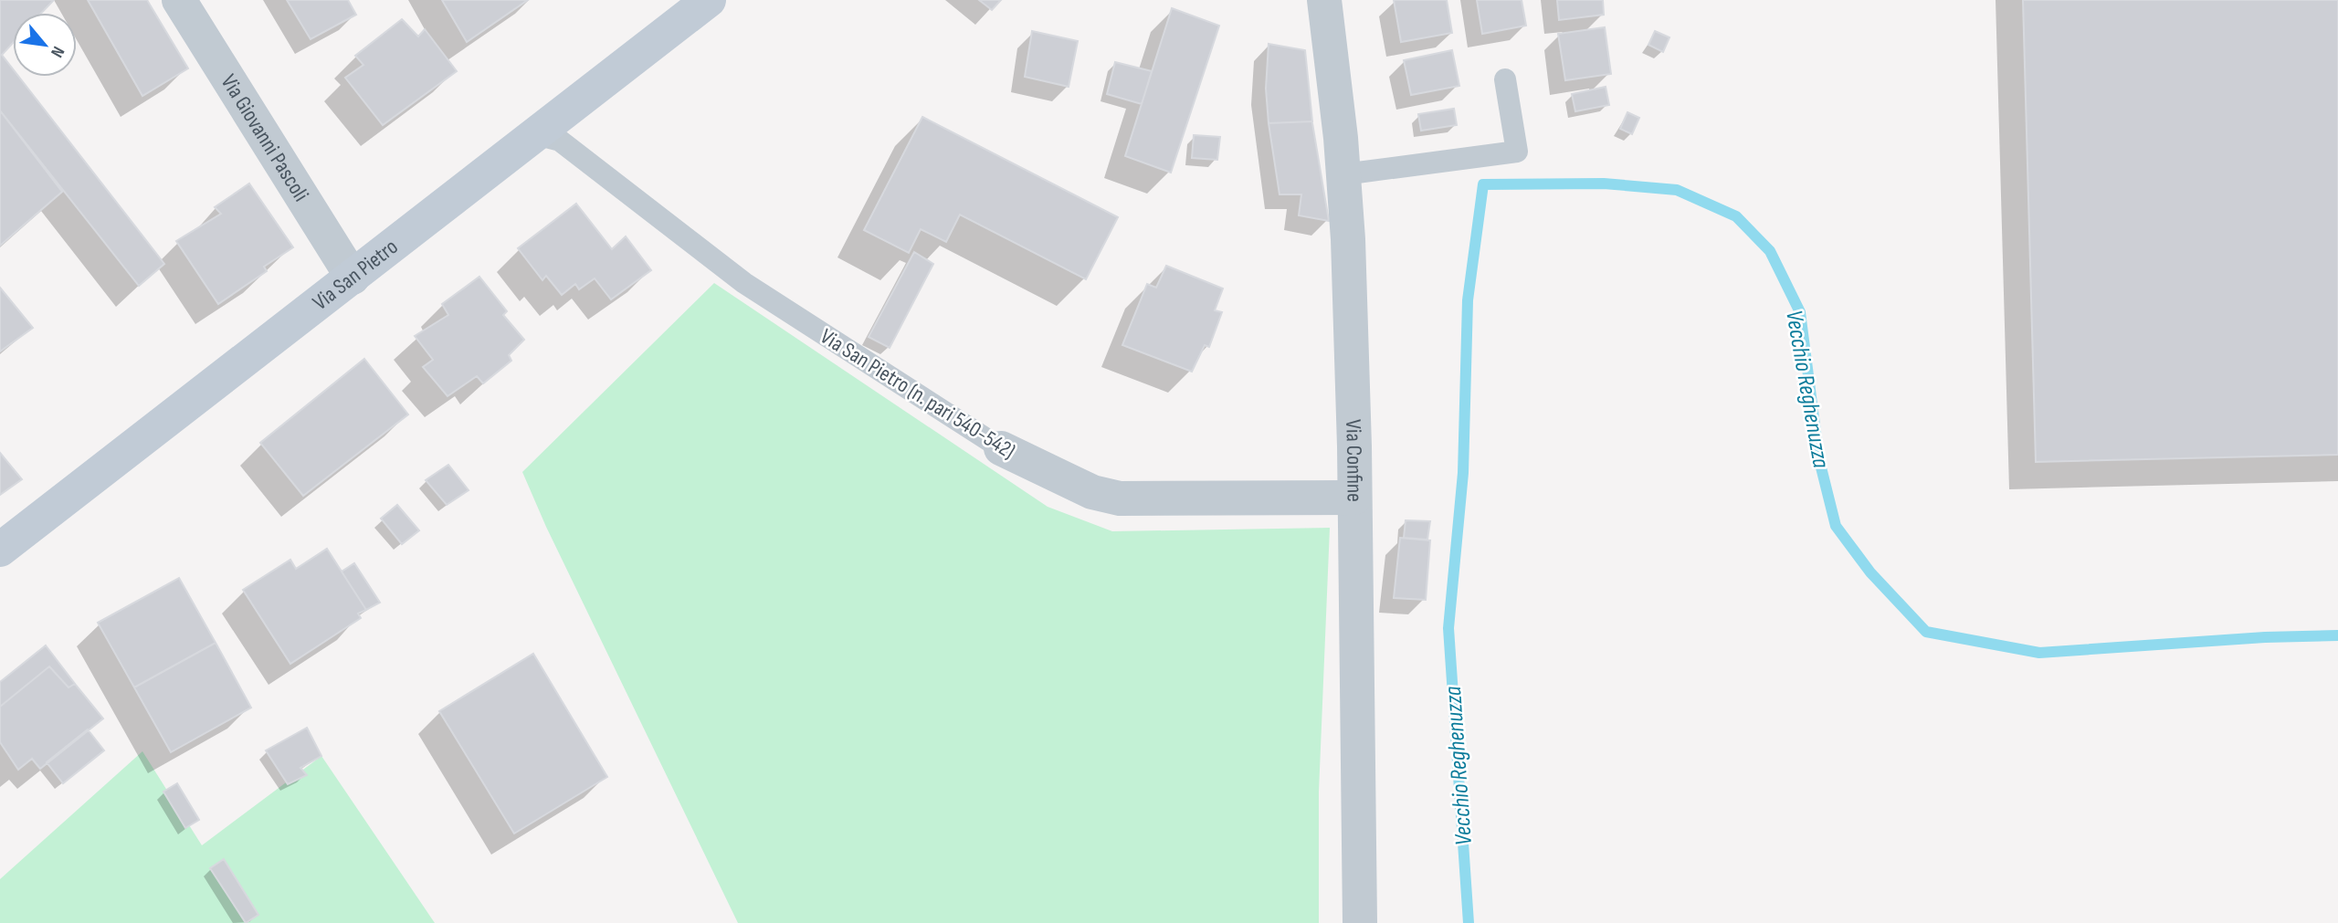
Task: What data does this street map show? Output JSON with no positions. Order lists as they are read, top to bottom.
{
  "streets": {
    "street": [
      "Via Giovanni Pascoli",
      "Via San Pietro",
      "Via San Pietro (n. pari 540-542)",
      "Via Confine"
    ]
  },
  "crossings": [
    ["Via Giovanni Pascoli", "Via San Pietro"],
    ["Via San Pietro", "Via San Pietro (n. pari 540-542)"],
    ["Via San Pietro (n. pari 540-542)", "Via Confine"]
  ],
  "water": ["Vecchio Reghenuzza"],
  "north": "bottom right"
}
